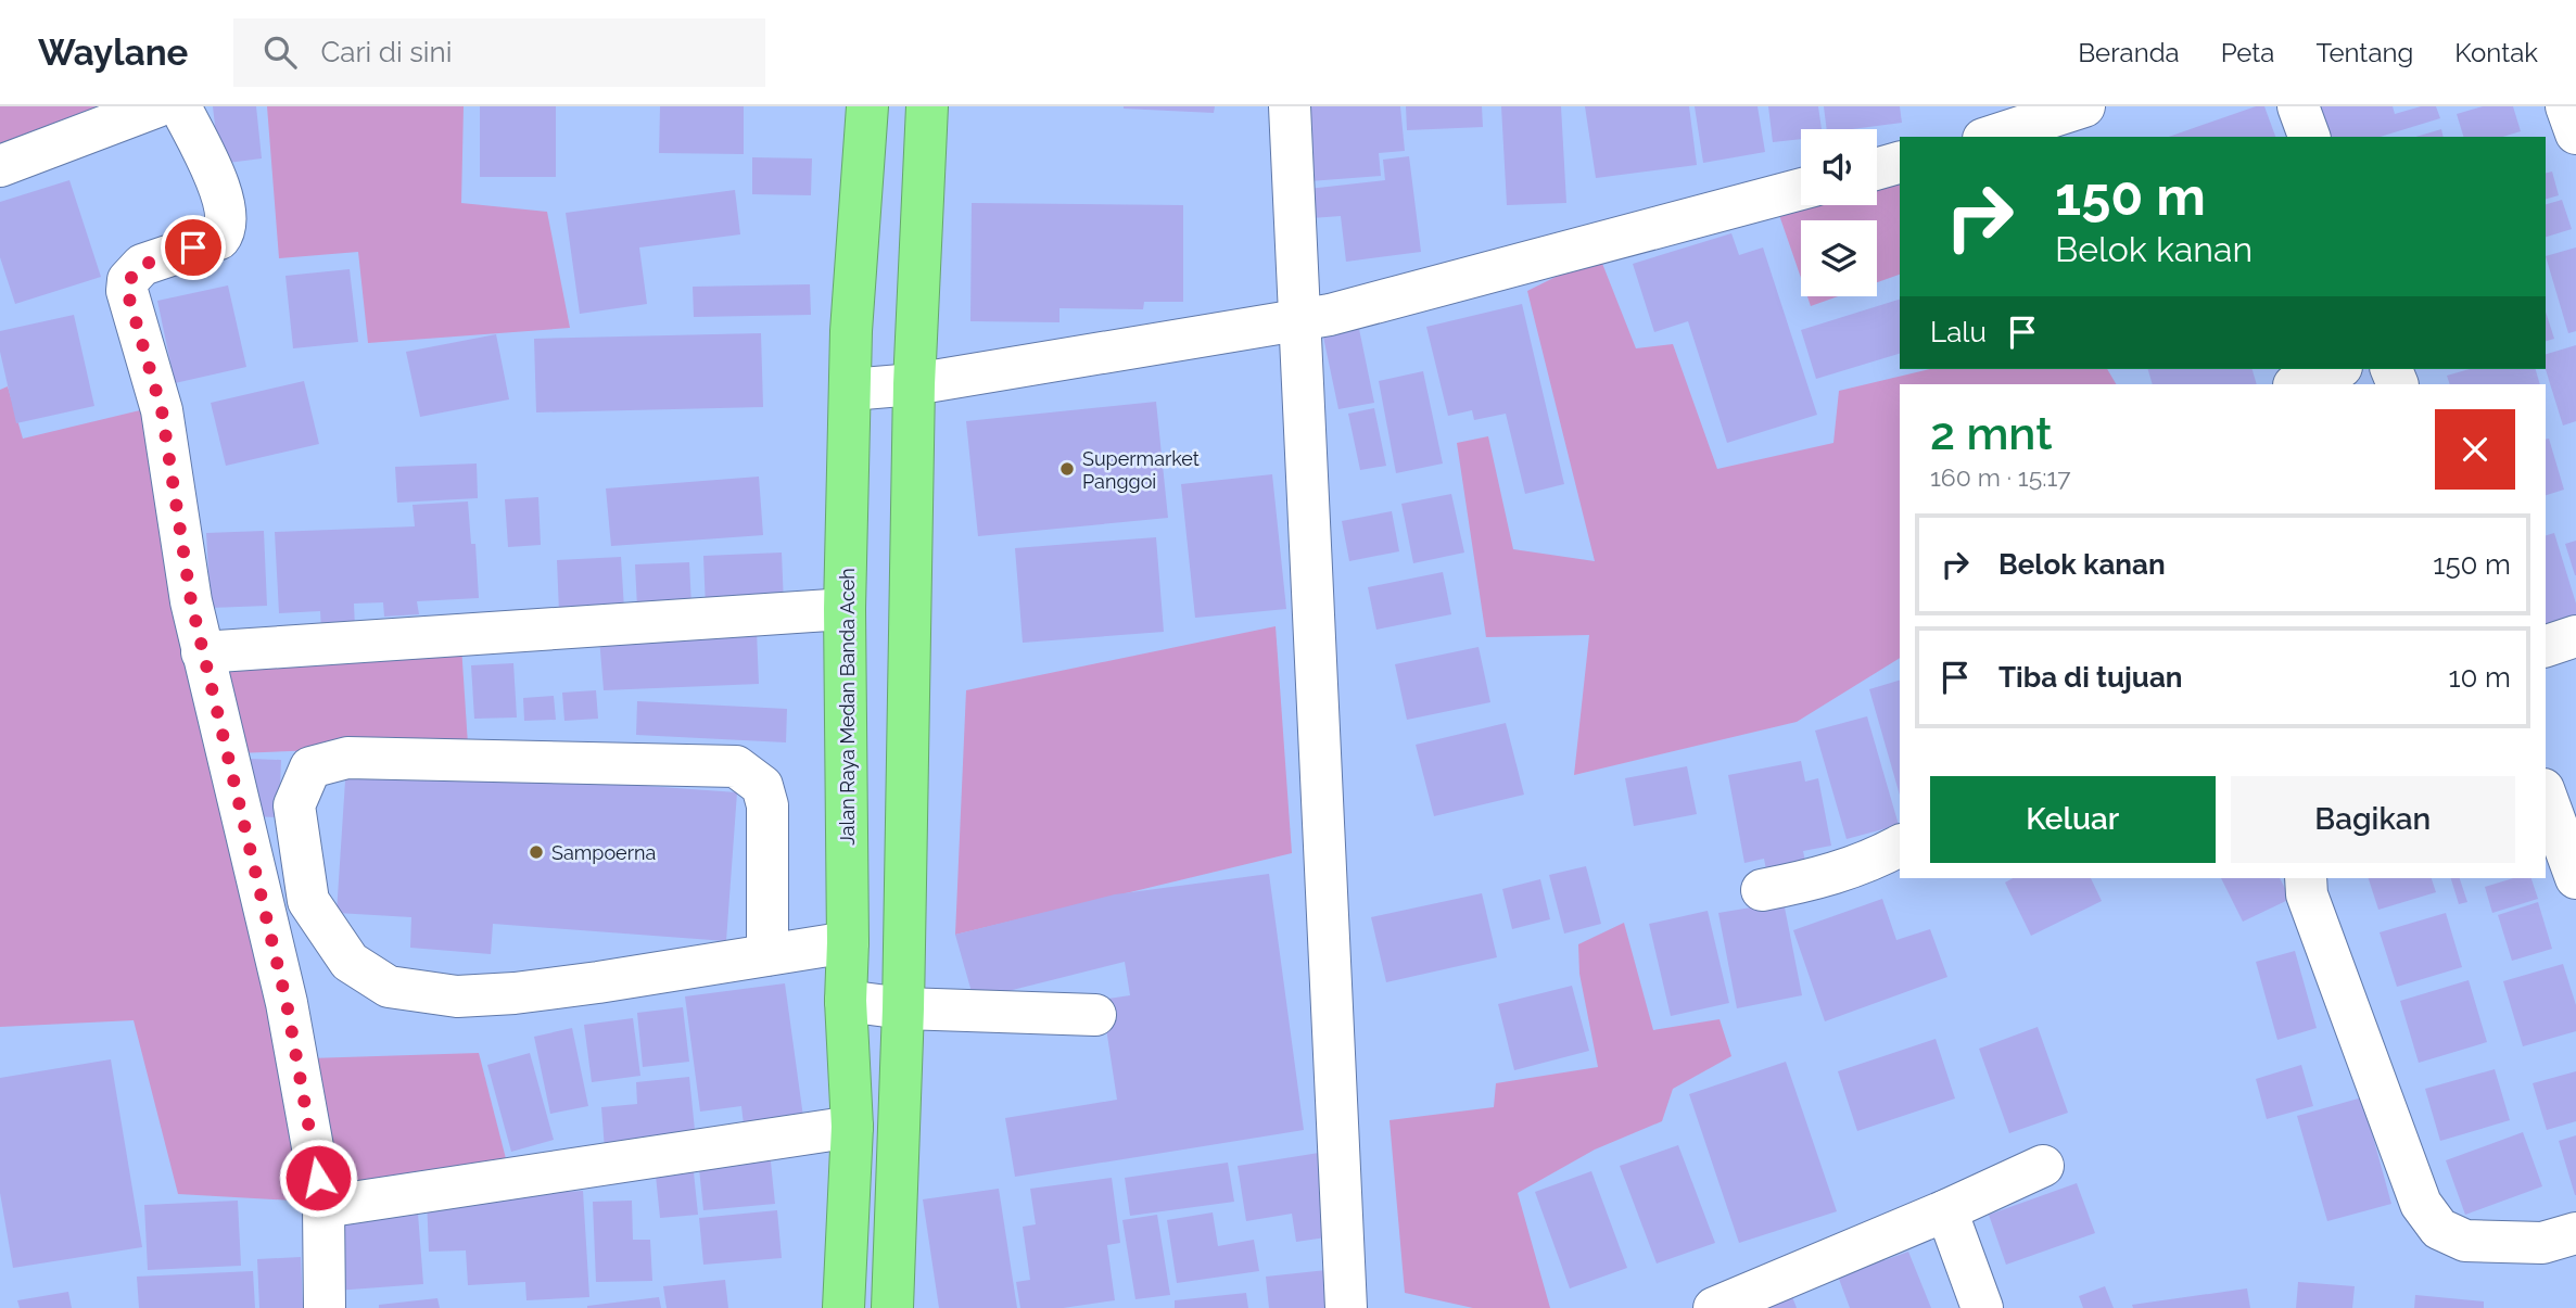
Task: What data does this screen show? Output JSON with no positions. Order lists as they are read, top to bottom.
{
  "streets": {
    "highway": ["Jalan Raya Medan Banda Aceh"]
  },
  "places": ["Supermarket Panggoi", "Sampoerna"],
  "page": {
    "header": "Waylane",
    "search": "Cari di sini",
    "nav": [
      "Beranda",
      "Peta",
      "Tentang",
      "Kontak"
    ],
    "turn": ["150 m", "Belok kanan"],
    "then": "Lalu",
    "heading": ["2 mnt", "160 m · 15:17"],
    "list": [
      {
        "name": "Belok kanan",
        "value": "150 m"
      },
      {
        "name": "Tiba di tujuan",
        "value": "10 m"
      }
    ],
    "buttons": ["Keluar", "Bagikan"]
  }
}
